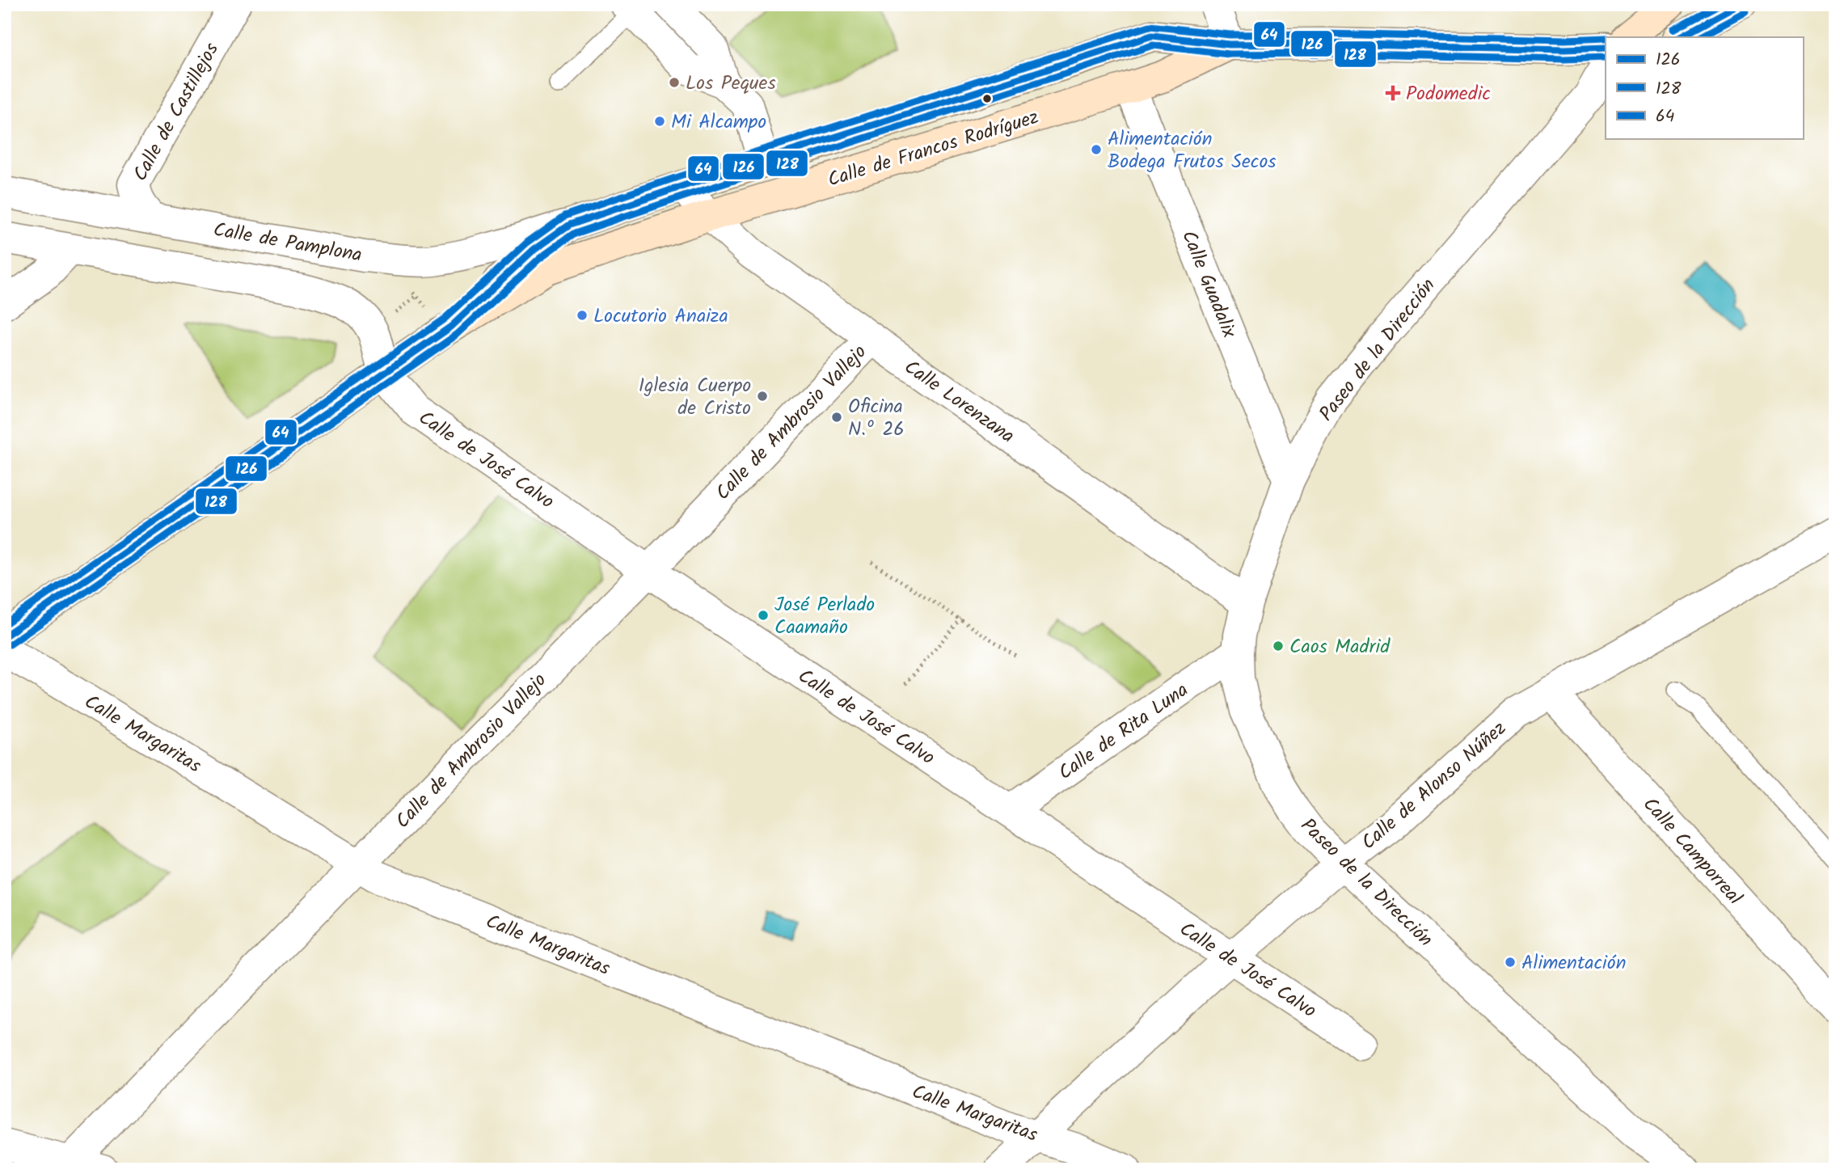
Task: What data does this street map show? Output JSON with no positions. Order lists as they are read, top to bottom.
{
  "streets": {
    "street": [
      "Calle de Castillejos",
      "Calle de Francos Rodríguez",
      "Calle de Pamplona",
      "Calle Guadalix",
      "Paseo de la Dirección",
      "Calle Lorenzana",
      "Calle de Ambrosio Vallejo",
      "Calle de José Calvo",
      "Calle de Rita Luna",
      "Calle Margaritas",
      "Calle de Alonso Núñez",
      "Calle Camporreal"
    ]
  },
  "crossings": [
    ["Calle de Castillejos", "Calle de Pamplona"],
    ["Calle de Francos Rodríguez", "Calle de Pamplona"],
    ["Calle de Francos Rodríguez", "Calle Guadalix"],
    ["Calle de Francos Rodríguez", "Calle Lorenzana"],
    ["Calle de Francos Rodríguez", "Calle de José Calvo"],
    ["Calle Guadalix", "Paseo de la Dirección"],
    ["Paseo de la Dirección", "Calle Lorenzana"],
    ["Paseo de la Dirección", "Calle de Rita Luna"],
    ["Paseo de la Dirección", "Calle de Alonso Núñez"],
    ["Calle Lorenzana", "Calle de Ambrosio Vallejo"],
    ["Calle de Ambrosio Vallejo", "Calle de José Calvo"],
    ["Calle de Ambrosio Vallejo", "Calle Margaritas"],
    ["Calle de José Calvo", "Calle de Rita Luna"],
    ["Calle de José Calvo", "Calle de Alonso Núñez"],
    ["Calle Margaritas", "Calle de Alonso Núñez"],
    ["Calle de Alonso Núñez", "Calle Camporreal"]
  ],
  "places": {
    "other": [
      "Los Peques",
      "Mi Alcampo",
      "Alimentación Bodega Frutos Secos",
      "Locutorio Anaiza",
      "Iglesia Cuerpo de Cristo",
      "Oficina N.º 26",
      "José Perlado Caamaño",
      "Caos Madrid",
      "Alimentación"
    ],
    "health": ["Podomedic"]
  },
  "lines": ["transit line 126", "transit line 64", "transit line 128"],
  "legend": ["126", "128", "64"]
}
